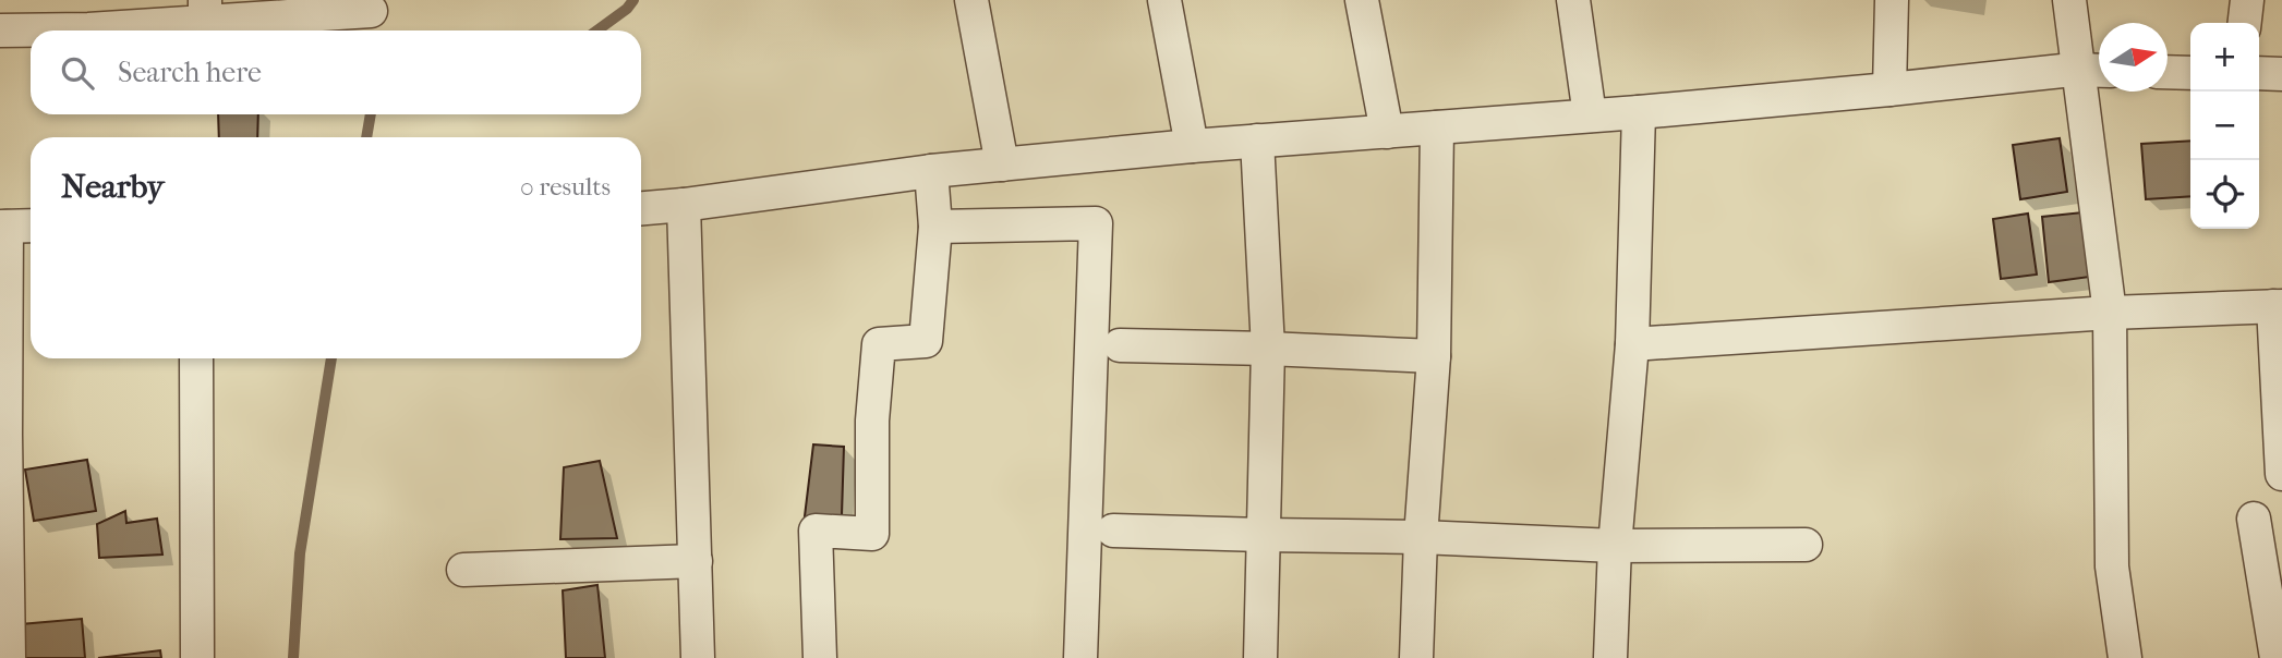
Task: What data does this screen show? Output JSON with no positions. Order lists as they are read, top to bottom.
{
  "north": "right",
  "page": {
    "map_buttons": ["+", "−"],
    "search": "Search here",
    "heading": ["Nearby", "0 results"]
  }
}
